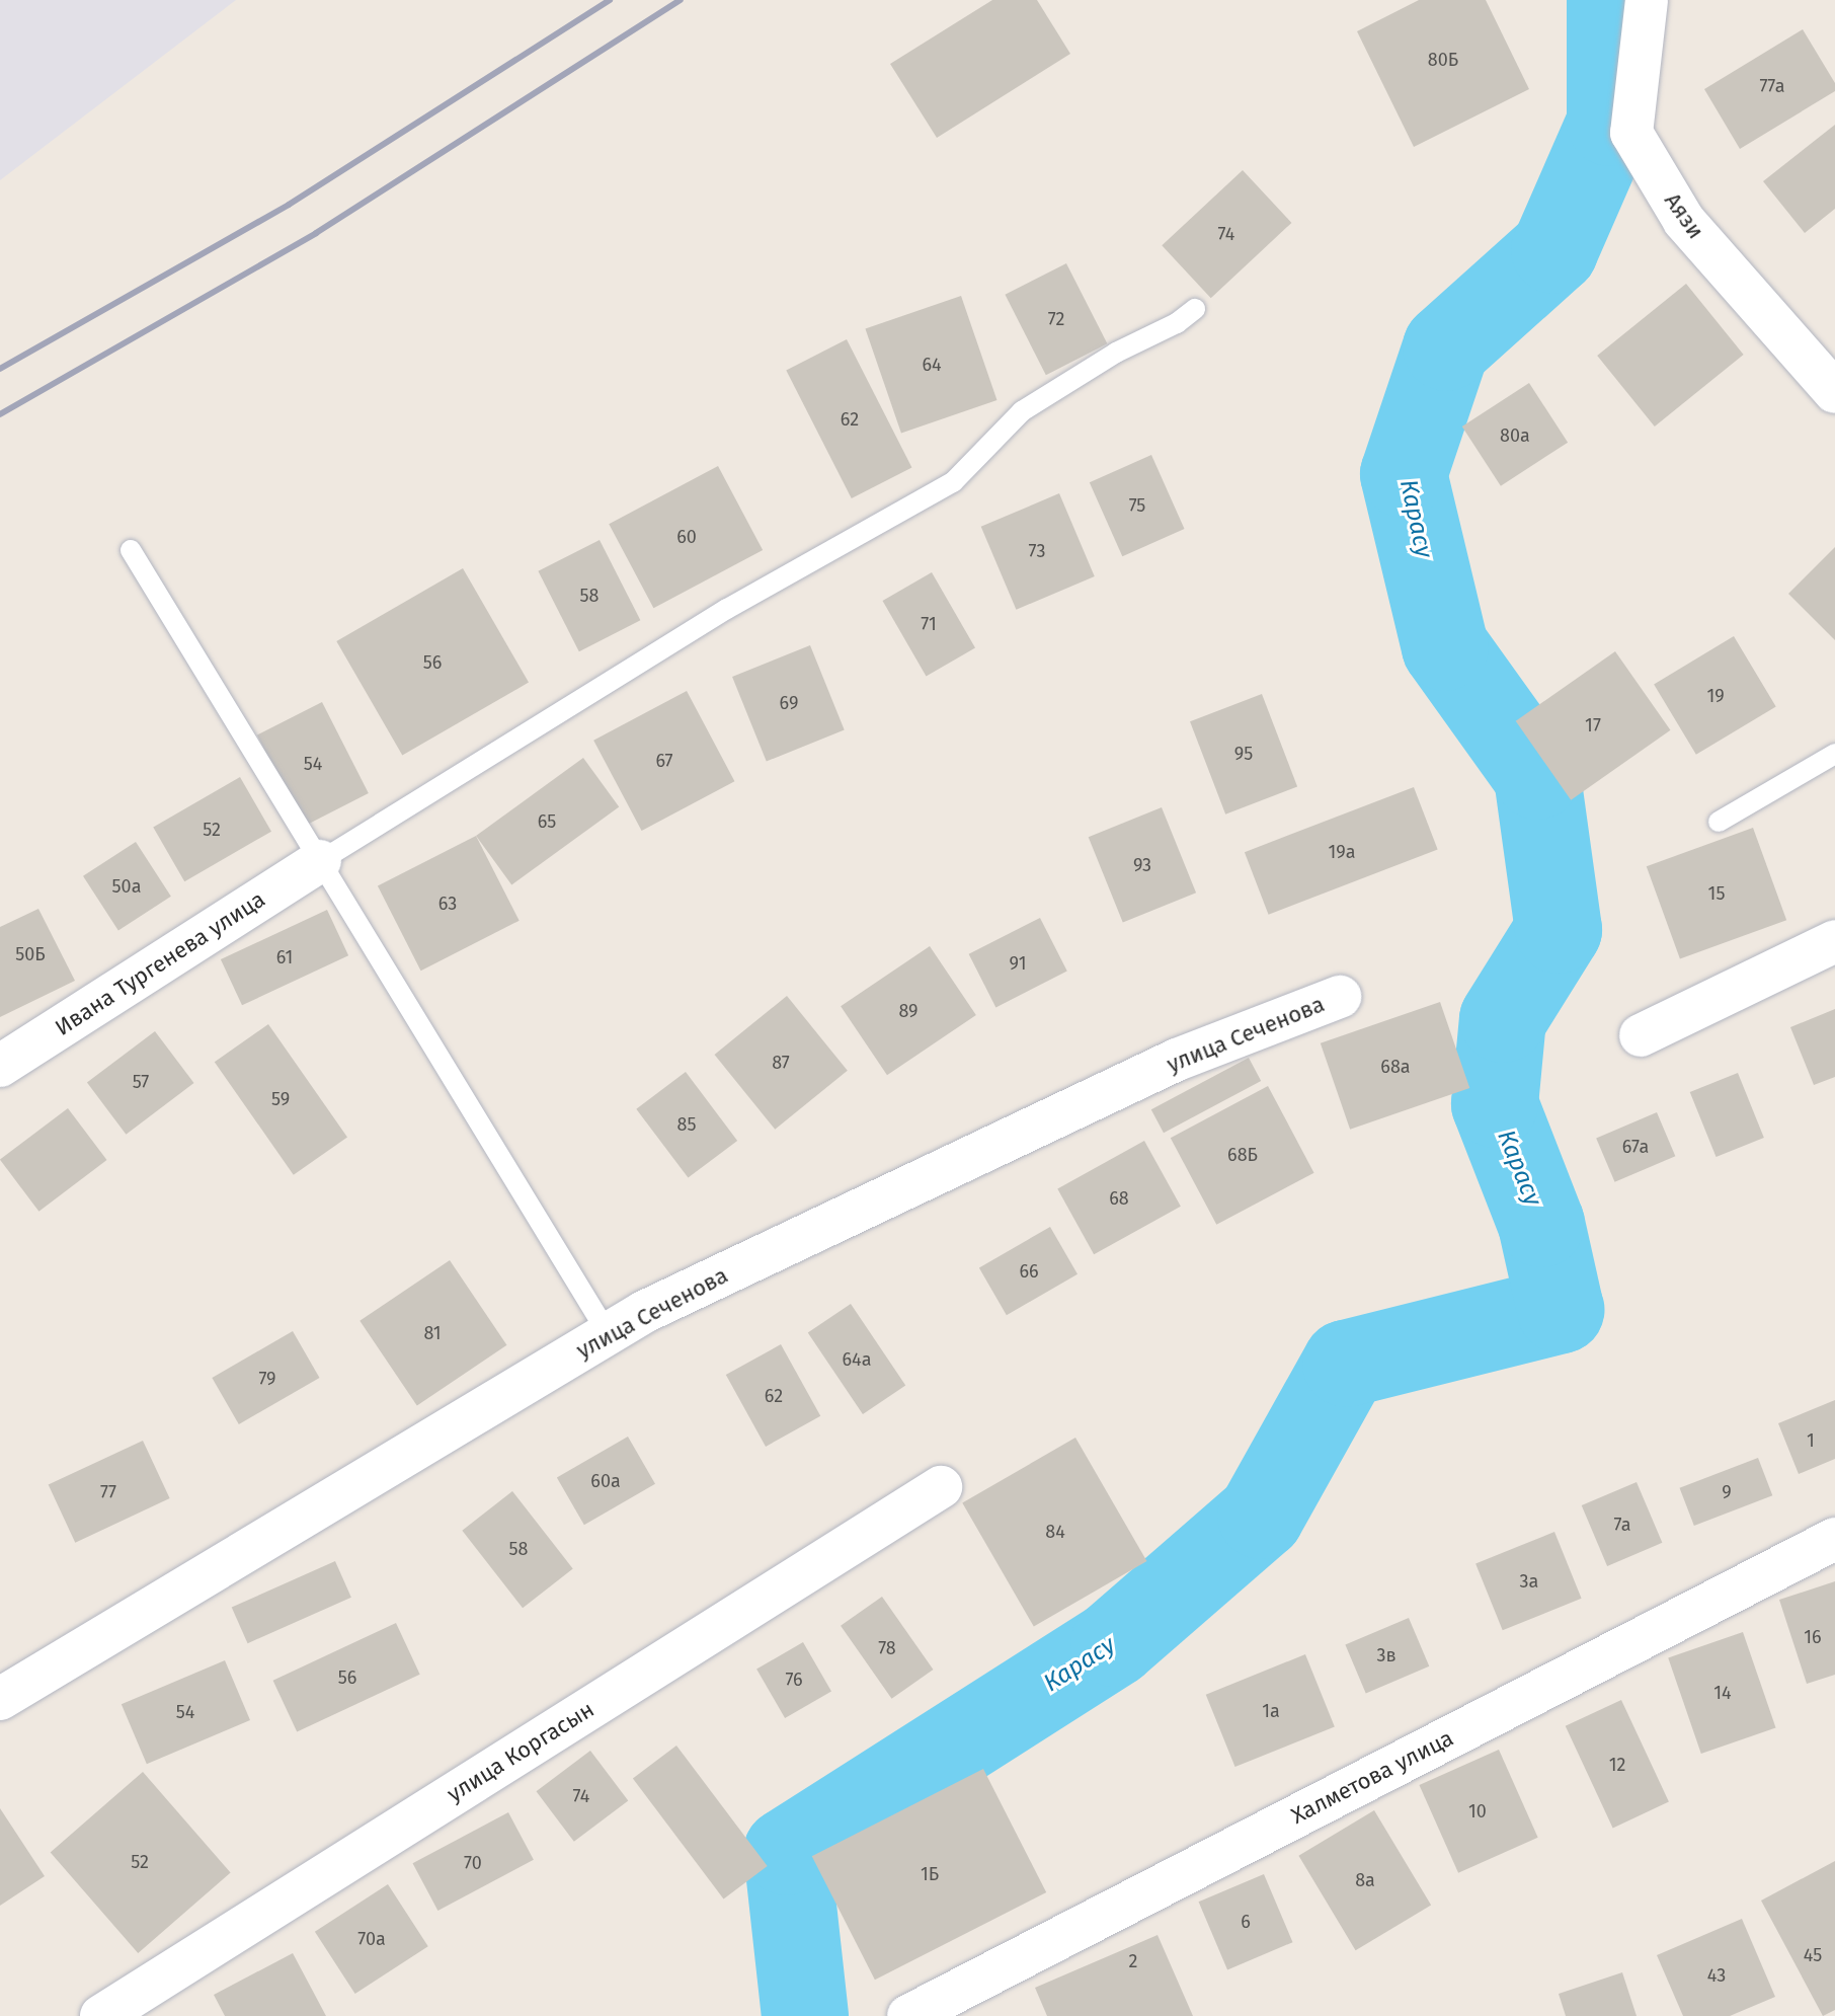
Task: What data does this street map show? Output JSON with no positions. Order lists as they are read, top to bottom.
{
  "streets": {
    "street": [
      "Аязи",
      "Ивана Тургенева улица",
      "улица Сеченова",
      "улица Коргасын",
      "Халметова улица"
    ]
  },
  "water": ["Карасу"],
  "house_numbers": [
    "80Б",
    "77а",
    "74",
    "72",
    "64",
    "62",
    "80а",
    "75",
    "60",
    "73",
    "58",
    "71",
    "56",
    "19",
    "69",
    "17",
    "95",
    "67",
    "54",
    "65",
    "52",
    "19а",
    "93",
    "50а",
    "15",
    "63",
    "50Б",
    "61",
    "91",
    "89",
    "87",
    "68а",
    "57",
    "59",
    "85",
    "67а",
    "68Б",
    "68",
    "66",
    "81",
    "64а",
    "79",
    "62",
    "1",
    "60а",
    "77",
    "9",
    "7а",
    "84",
    "58",
    "3а",
    "16",
    "78",
    "3в",
    "56",
    "76",
    "14",
    "1а",
    "54",
    "12",
    "74",
    "10",
    "52",
    "70",
    "1Б",
    "8а",
    "6",
    "70а",
    "45",
    "2",
    "43"
  ]
}
